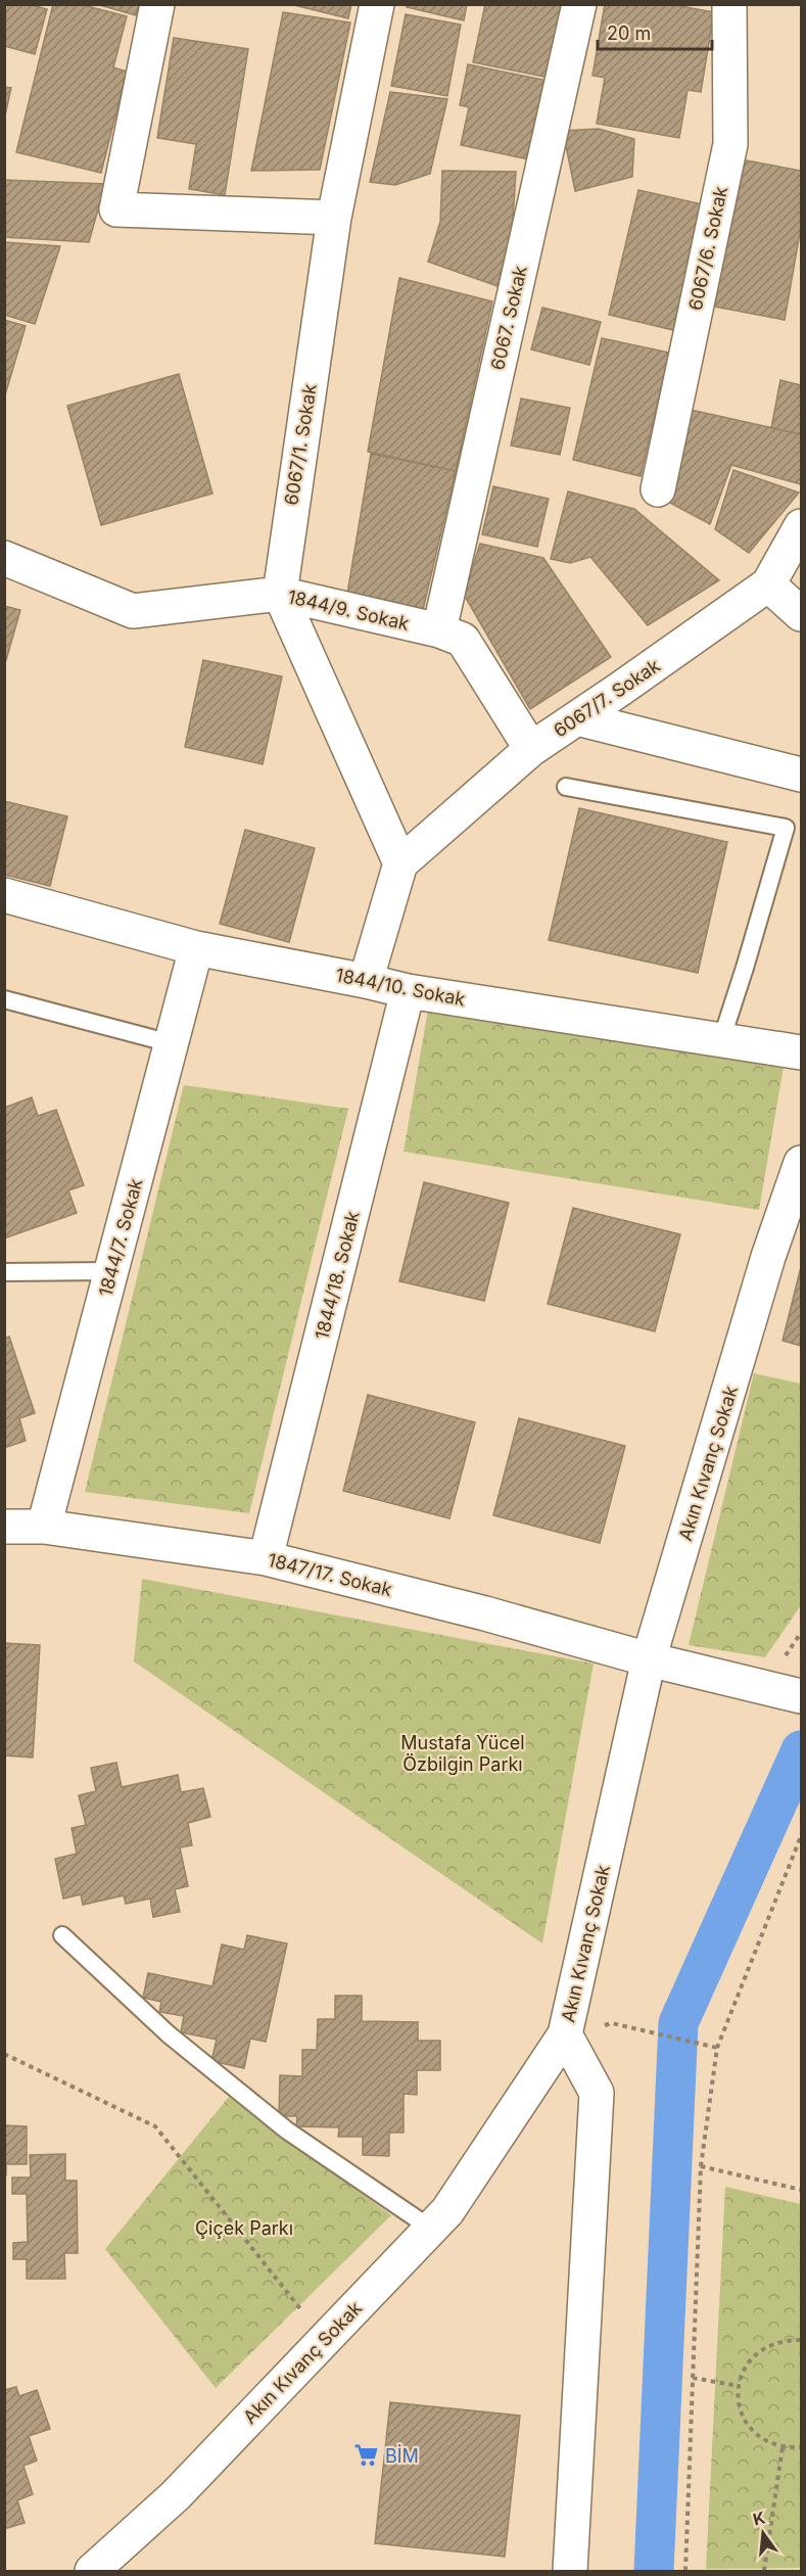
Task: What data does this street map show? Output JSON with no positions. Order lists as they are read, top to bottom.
{
  "streets": {
    "street": [
      "6067/6. Sokak",
      "6067. Sokak",
      "6067/1. Sokak",
      "1844/9. Sokak",
      "6067/7. Sokak",
      "1844/10. Sokak",
      "1844/7. Sokak",
      "1844/18. Sokak",
      "Akın Kıvanç Sokak",
      "1847/17. Sokak"
    ]
  },
  "crossings": [
    ["6067. Sokak", "1844/9. Sokak"],
    ["6067/1. Sokak", "1844/9. Sokak"],
    ["1844/9. Sokak", "6067/7. Sokak"],
    ["1844/10. Sokak", "1844/7. Sokak"],
    ["1844/10. Sokak", "1844/18. Sokak"],
    ["1844/7. Sokak", "1847/17. Sokak"],
    ["1844/18. Sokak", "1847/17. Sokak"],
    ["Akın Kıvanç Sokak", "1847/17. Sokak"]
  ],
  "parks": ["Mustafa Yücel Özbilgin Parkı", "Çiçek Parkı"],
  "places": {
    "supermarket": ["BİM"]
  },
  "scale_bar": "20 m",
  "north": "top"
}
